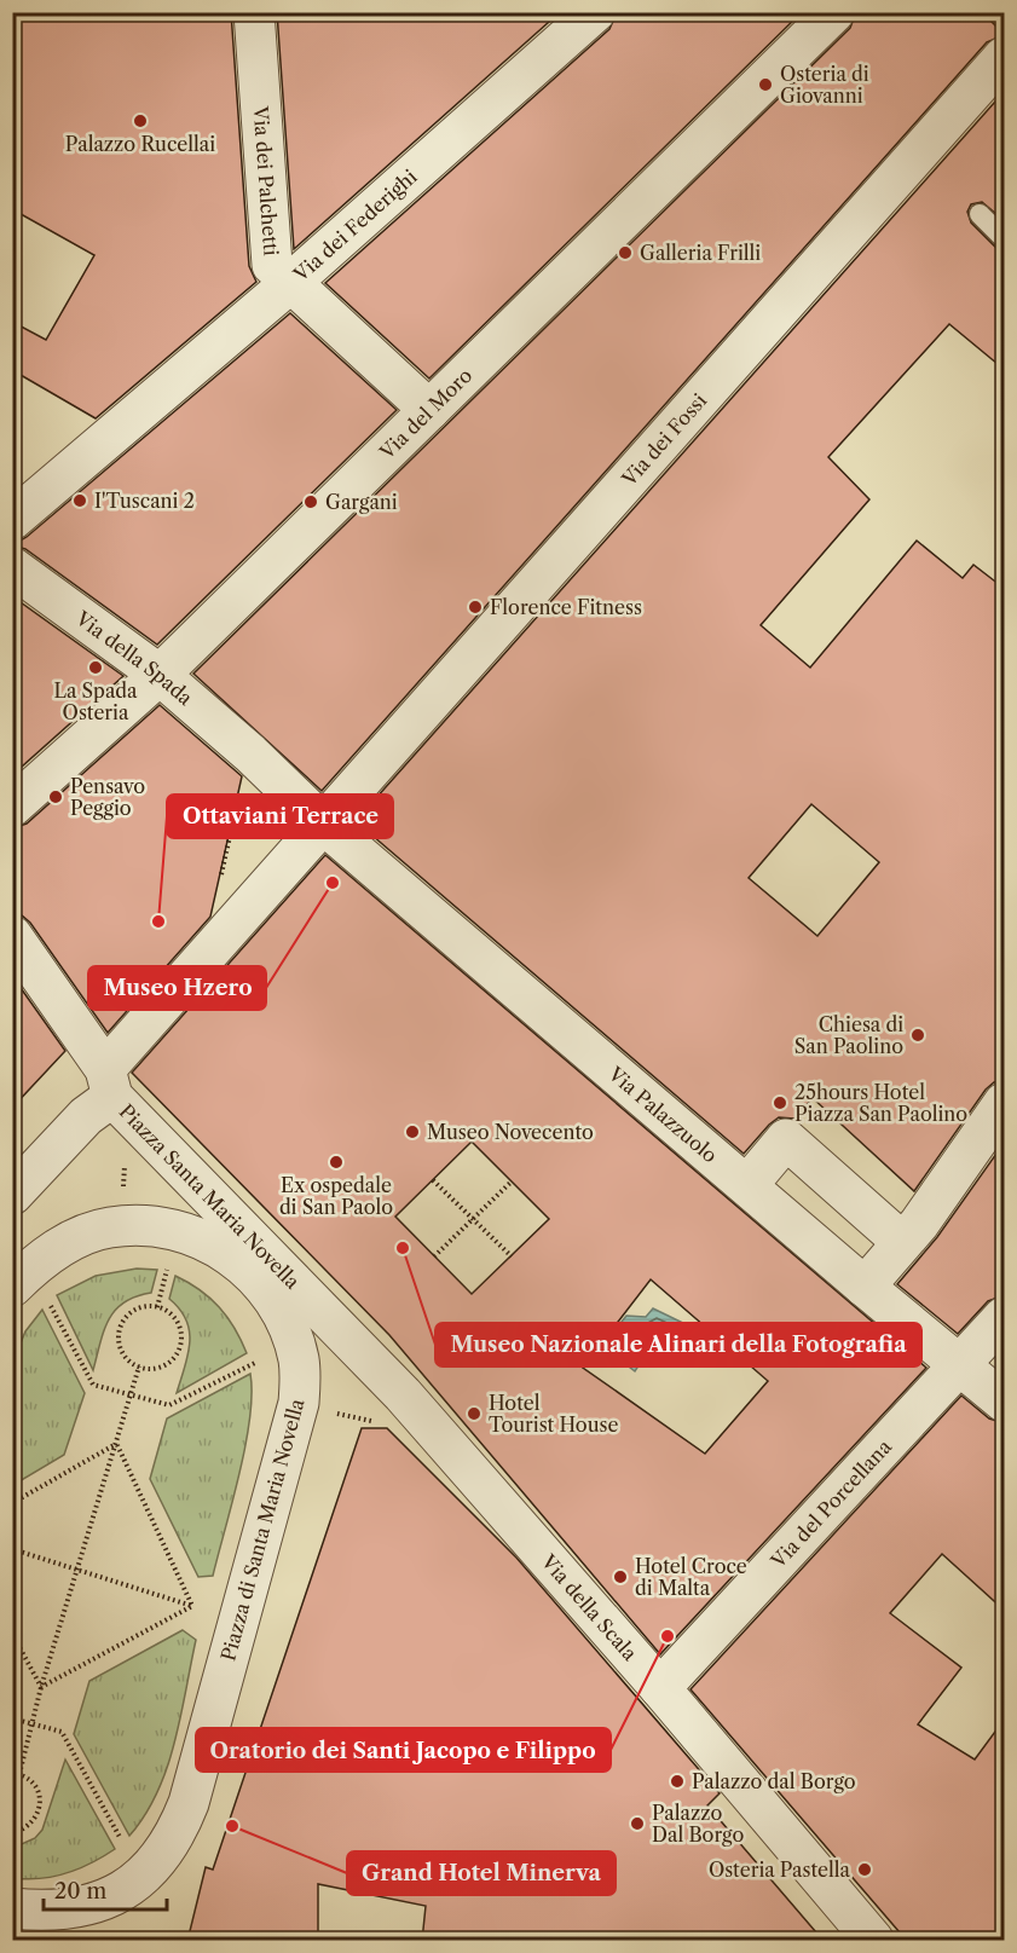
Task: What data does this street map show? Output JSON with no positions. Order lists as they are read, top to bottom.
{
  "streets": {
    "street": [
      "Via dei Palchetti",
      "Via dei Federighi",
      "Via del Moro",
      "Via dei Fossi",
      "Via della Spada",
      "Via Palazzuolo",
      "Piazza Santa Maria Novella",
      "Via del Porcellana",
      "Piazza di Santa Maria Novella",
      "Via della Scala"
    ]
  },
  "crossings": [
    ["Via dei Palchetti", "Via dei Federighi"],
    ["Via dei Palchetti", "Via del Moro"],
    ["Via del Moro", "Via della Spada"],
    ["Via dei Fossi", "Via della Spada"],
    ["Via dei Fossi", "Via Palazzuolo"],
    ["Via dei Fossi", "Piazza Santa Maria Novella"],
    ["Via della Spada", "Via Palazzuolo"],
    ["Via Palazzuolo", "Via del Porcellana"],
    ["Piazza Santa Maria Novella", "Via della Scala"],
    ["Via del Porcellana", "Via della Scala"]
  ],
  "places": [
    "Osteria di Giovanni",
    "Palazzo Rucellai",
    "Galleria Frilli",
    "I'Tuscani 2",
    "Gargani",
    "Florence Fitness",
    "La Spada Osteria",
    "Pensavo Peggio",
    "Museo Hzero",
    "Ottaviani Terrace",
    "Chiesa di San Paolino",
    "25hours Hotel Piazza San Paolino",
    "Museo Novecento",
    "Ex ospedale di San Paolo",
    "Museo Nazionale Alinari della Fotografia",
    "Hotel Tourist House",
    "Hotel Croce di Malta",
    "Oratorio dei Santi Jacopo e Filippo",
    "Palazzo dal Borgo",
    "Palazzo Dal Borgo",
    "Grand Hotel Minerva",
    "Osteria Pastella"
  ],
  "scale_bar": "20 m"
}
